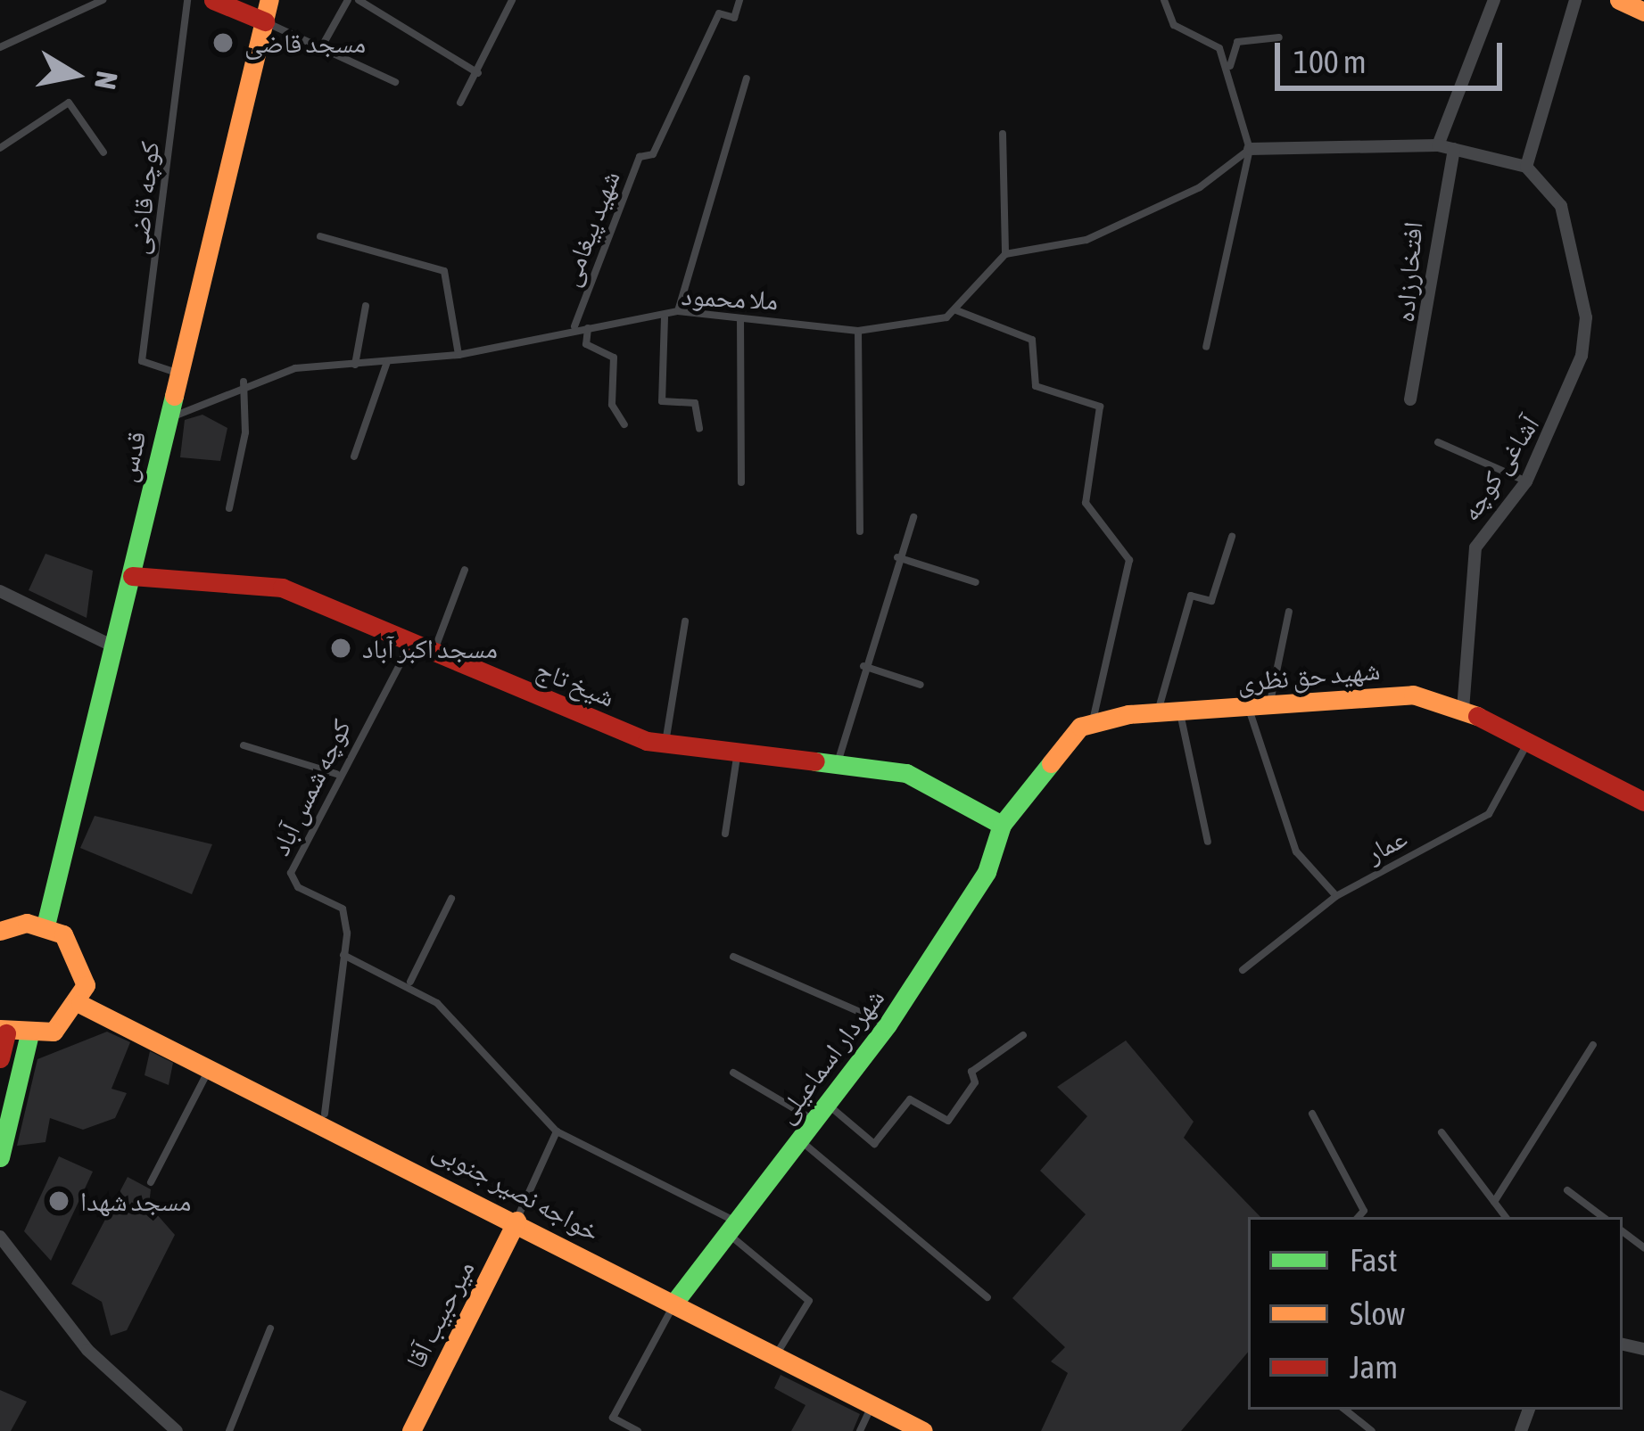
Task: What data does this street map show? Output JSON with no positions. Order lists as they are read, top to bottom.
{
  "streets": {
    "street": [
      "افتخارزاده",
      "قدس",
      "آشاغی کوچه",
      "شهید حق نظری",
      "شیخ تاج",
      "شهردار اسماعیلی",
      "خواجه نصیر جنوبی",
      "میرحبیب آقا"
    ],
    "lane": [
      "کوچه قاضی",
      "شهید پیغامی",
      "ملا محمود",
      "کوچه شمس آباد",
      "عمار"
    ]
  },
  "crossings": [
    ["کوچه قاضی", "قدس"],
    ["شهید پیغامی", "ملا محمود"],
    ["ملا محمود", "قدس"],
    ["قدس", "شیخ تاج"],
    ["آشاغی کوچه", "شهید حق نظری"],
    ["شهید حق نظری", "عمار"],
    ["شیخ تاج", "کوچه شمس آباد"],
    ["شیخ تاج", "شهردار اسماعیلی"],
    ["کوچه شمس آباد", "خواجه نصیر جنوبی"],
    ["شهردار اسماعیلی", "خواجه نصیر جنوبی"],
    ["خواجه نصیر جنوبی", "میرحبیب آقا"]
  ],
  "places": ["مسجد قاضی", "مسجد اکبر آباد", "مسجد شهدا"],
  "legend": ["Fast", "Slow", "Jam"],
  "scale_bar": "100 m",
  "north": "right"
}
